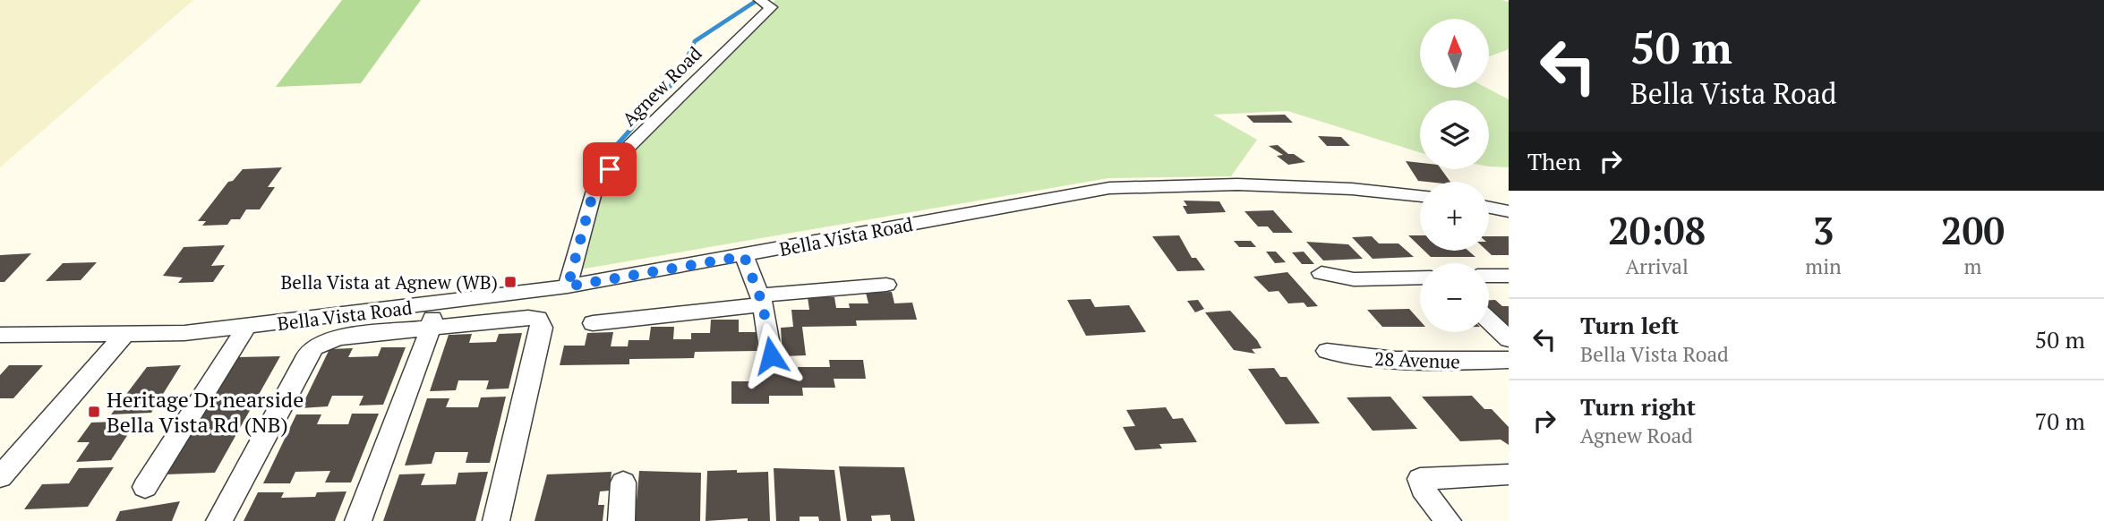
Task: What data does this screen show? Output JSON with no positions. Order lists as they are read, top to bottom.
{
  "streets": {
    "street": ["Agnew Road", "Bella Vista Road", "28 Avenue"]
  },
  "crossings": [
    ["Agnew Road", "Bella Vista Road"]
  ],
  "places": {
    "transit": ["Bella Vista at Agnew (WB)", "Heritage Dr nearside Bella Vista Rd (NB)"]
  },
  "north": "top",
  "page": {
    "turn": ["50 m", "Bella Vista Road"],
    "map_buttons": ["+", "−"],
    "then": "Then",
    "eta": [
      "20:08",
      "Arrival",
      "3",
      "min",
      "200",
      "m"
    ],
    "list": [
      {
        "name": "Turn left",
        "note": "Bella Vista Road",
        "value": "50 m"
      },
      {
        "name": "Turn right",
        "note": "Agnew Road",
        "value": "70 m"
      }
    ]
  }
}
